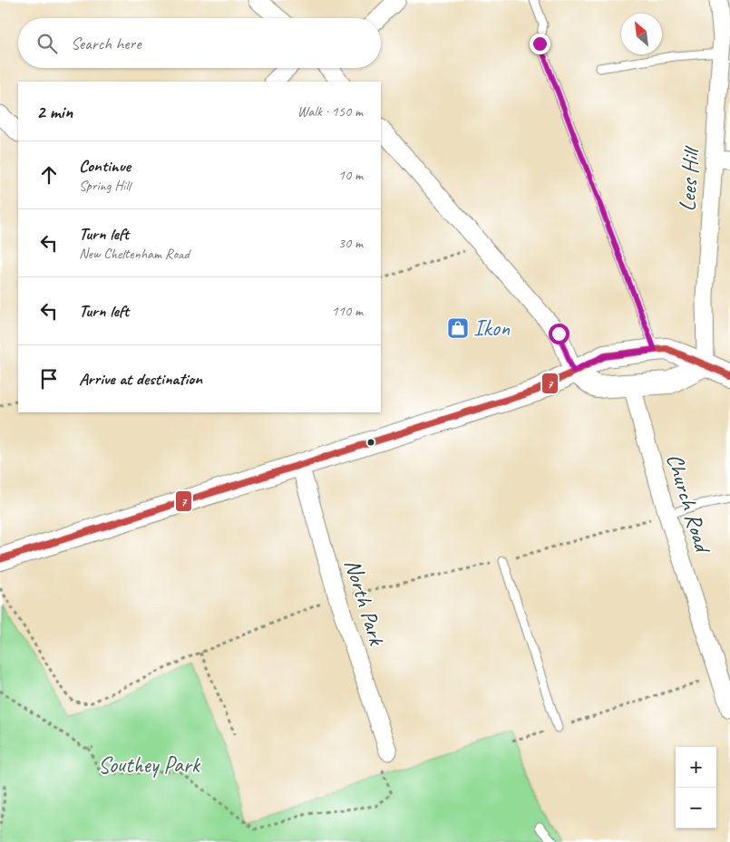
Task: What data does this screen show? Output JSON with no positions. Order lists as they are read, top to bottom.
{
  "streets": {
    "street": ["Lees Hill", "Church Road", "North Park"]
  },
  "parks": ["Southey Park"],
  "places": {
    "shop": ["Ikon"]
  },
  "lines": ["transit line 7"],
  "north": "top left",
  "page": {
    "search": "Search here",
    "heading": ["2 min", "Walk · 150 m"],
    "list": [
      ["Continue", "Spring Hill", "10 m"],
      ["Turn left", "New Cheltenham Road", "30 m"],
      ["Turn left", "110 m"],
      "Arrive at destination"
    ],
    "map_buttons": ["+", "−"]
  }
}
